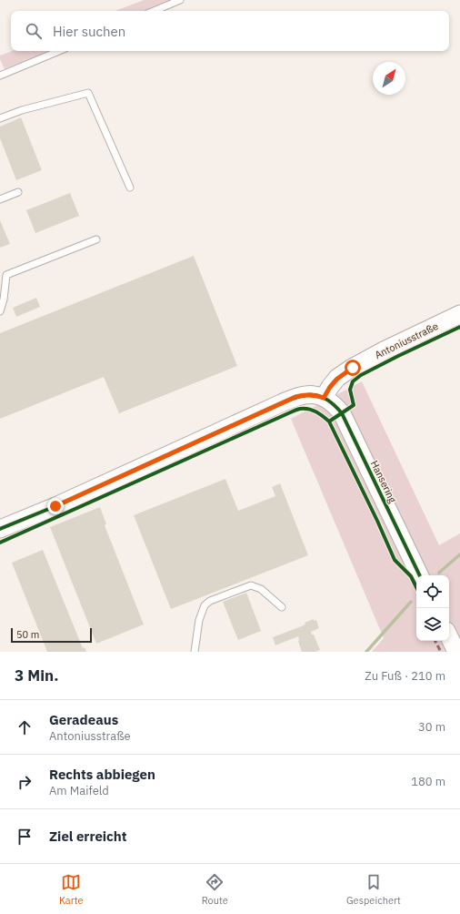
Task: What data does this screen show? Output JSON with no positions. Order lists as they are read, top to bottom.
{
  "streets": {
    "street": ["Antoniusstraße", "Hansering"]
  },
  "crossings": [
    ["Antoniusstraße", "Hansering"]
  ],
  "scale_bar": "50 m",
  "north": "top right",
  "page": {
    "search": "Hier suchen",
    "scale": "50 m",
    "heading": ["3 Min.", "Zu Fuß · 210 m"],
    "list": [
      ["Geradeaus", "Antoniusstraße", "30 m"],
      ["Rechts abbiegen", "Am Maifeld", "180 m"],
      "Ziel erreicht"
    ],
    "nav": ["Karte", "Route", "Gespeichert"]
  }
}
